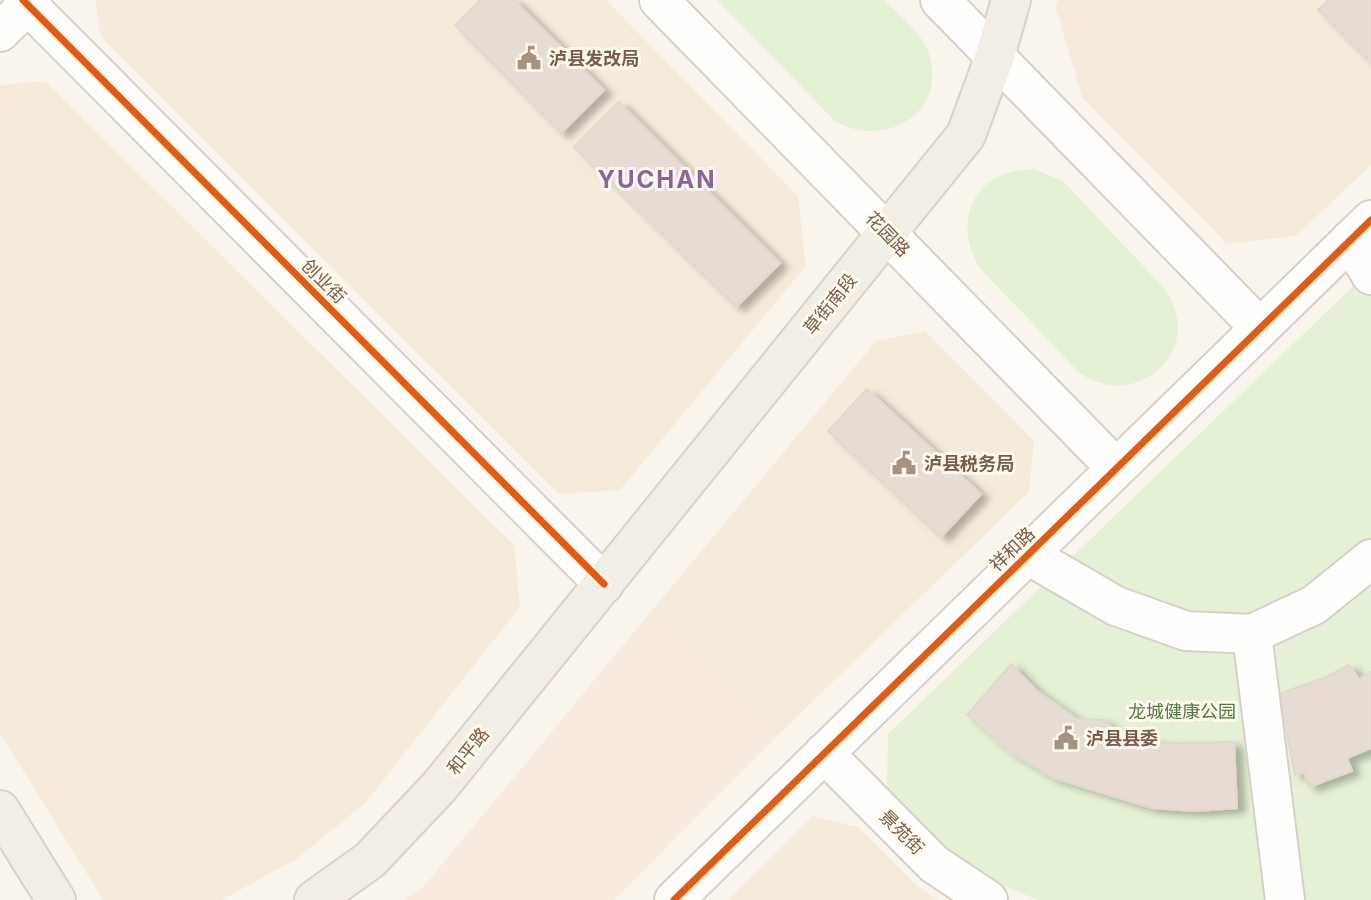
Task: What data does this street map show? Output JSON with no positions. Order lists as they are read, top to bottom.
{
  "streets": {
    "main road": ["草街南段", "和平路"],
    "street": [
      "花园路",
      "创业街",
      "祥和路",
      "景苑街"
    ]
  },
  "crossings": [
    ["花园路", "草街南段"],
    ["花园路", "祥和路"],
    ["创业街", "草街南段"],
    ["创业街", "和平路"],
    ["草街南段", "和平路"],
    ["祥和路", "景苑街"]
  ],
  "districts": ["YUCHAN"],
  "parks": ["龙城健康公园"],
  "places": {
    "public building": ["泸县发改局", "泸县税务局", "泸县县委"]
  }
}
